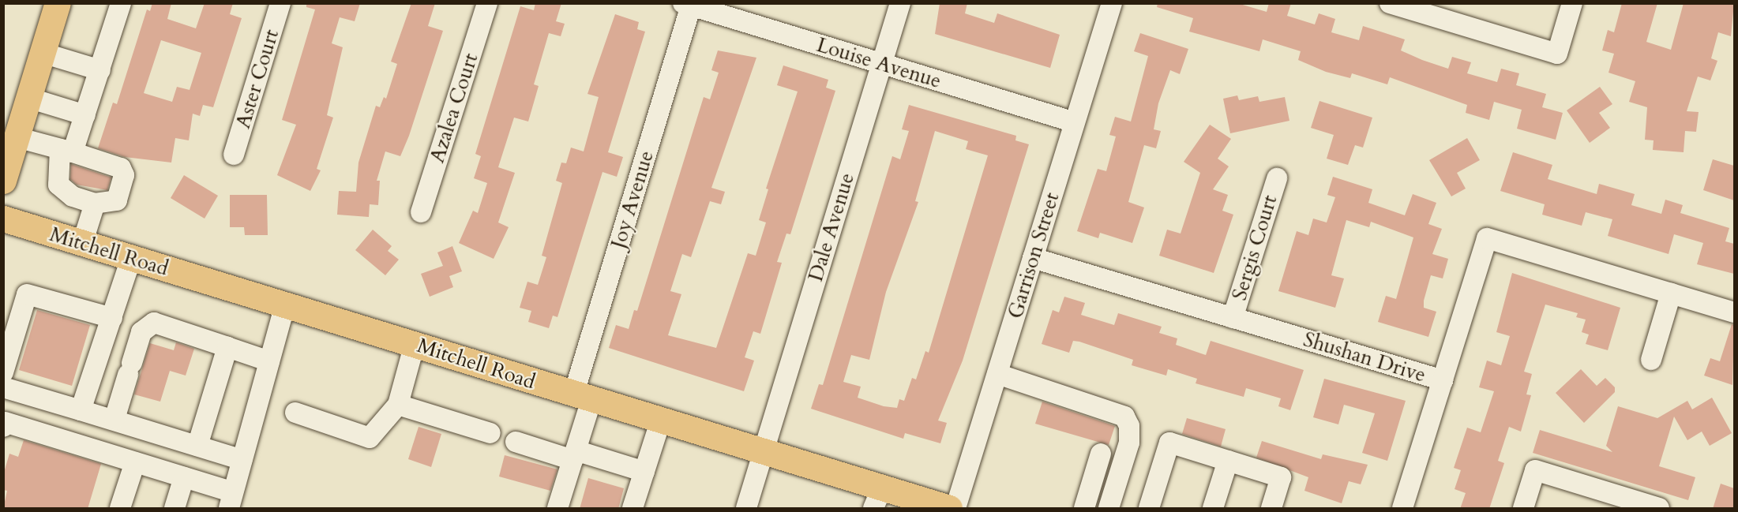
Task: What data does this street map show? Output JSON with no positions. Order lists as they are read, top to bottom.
{
  "streets": {
    "main road": ["Mitchell Road"],
    "street": [
      "Louise Avenue",
      "Aster Court",
      "Azalea Court",
      "Joy Avenue",
      "Dale Avenue",
      "Sergis Court",
      "Garrison Street",
      "Shushan Drive"
    ]
  },
  "crossings": [
    ["Louise Avenue", "Joy Avenue"],
    ["Louise Avenue", "Dale Avenue"],
    ["Louise Avenue", "Garrison Street"],
    ["Joy Avenue", "Mitchell Road"],
    ["Dale Avenue", "Mitchell Road"],
    ["Sergis Court", "Shushan Drive"],
    ["Garrison Street", "Shushan Drive"]
  ]
}
